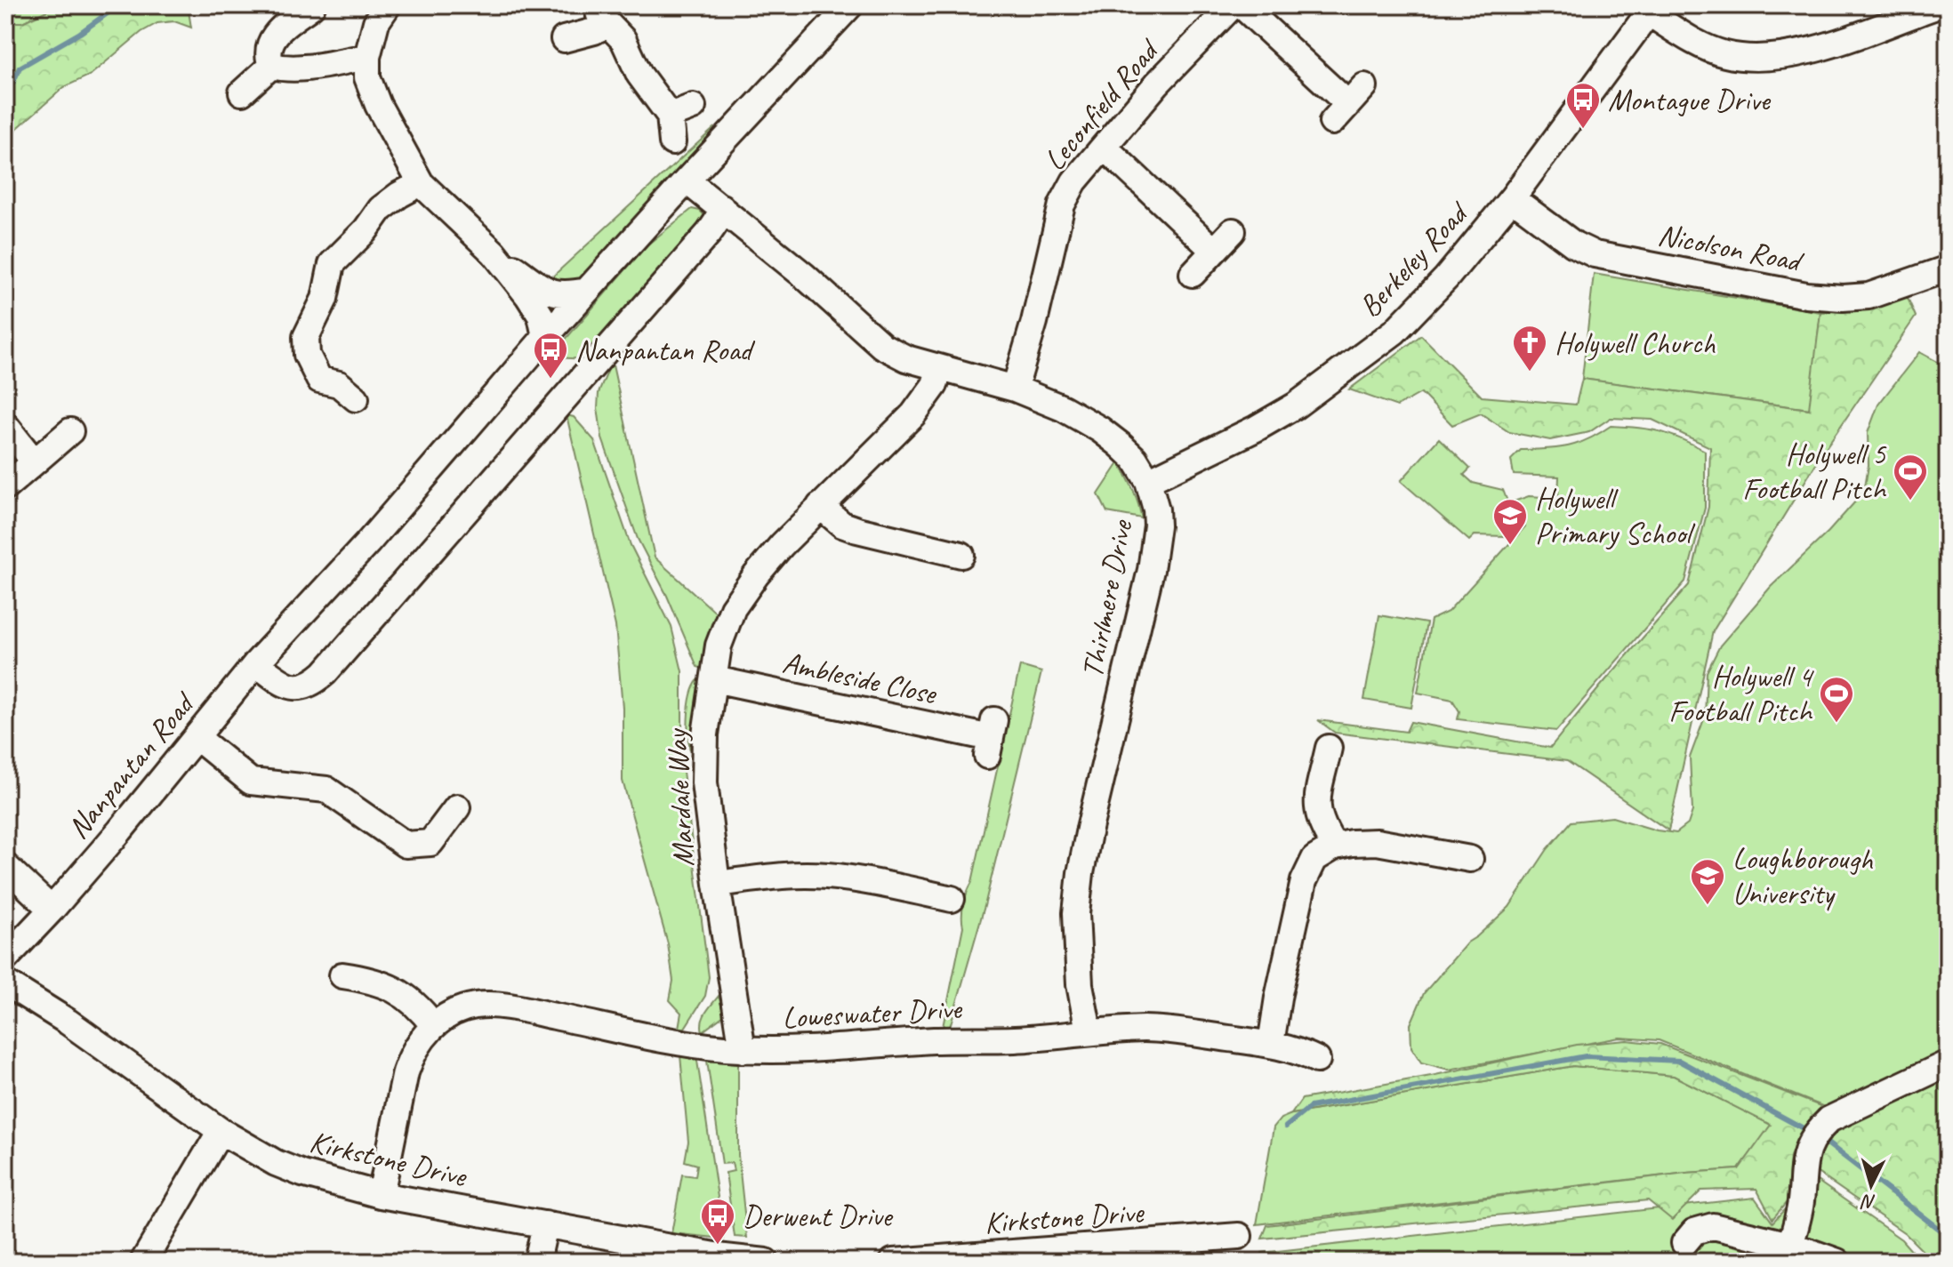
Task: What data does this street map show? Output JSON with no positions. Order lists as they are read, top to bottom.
{
  "streets": {
    "street": [
      "Leconfield Road",
      "Nicolson Road",
      "Berkeley Road",
      "Thirlmere Drive",
      "Ambleside Close",
      "Nanpantan Road",
      "Mardale Way",
      "Loweswater Drive",
      "Kirkstone Drive"
    ]
  },
  "crossings": [
    ["Leconfield Road", "Thirlmere Drive"],
    ["Nicolson Road", "Berkeley Road"],
    ["Berkeley Road", "Thirlmere Drive"],
    ["Thirlmere Drive", "Nanpantan Road"],
    ["Thirlmere Drive", "Mardale Way"],
    ["Thirlmere Drive", "Loweswater Drive"],
    ["Ambleside Close", "Mardale Way"],
    ["Mardale Way", "Loweswater Drive"],
    ["Loweswater Drive", "Kirkstone Drive"]
  ],
  "places": {
    "bus stop": ["Montague Drive", "Nanpantan Road", "Derwent Drive"],
    "church": ["Holywell Church"],
    "sports": ["Holywell 5 Football Pitch", "Holywell 4 Football Pitch"],
    "school or university": ["Holywell Primary School", "Loughborough University"]
  },
  "north": "bottom"
}
